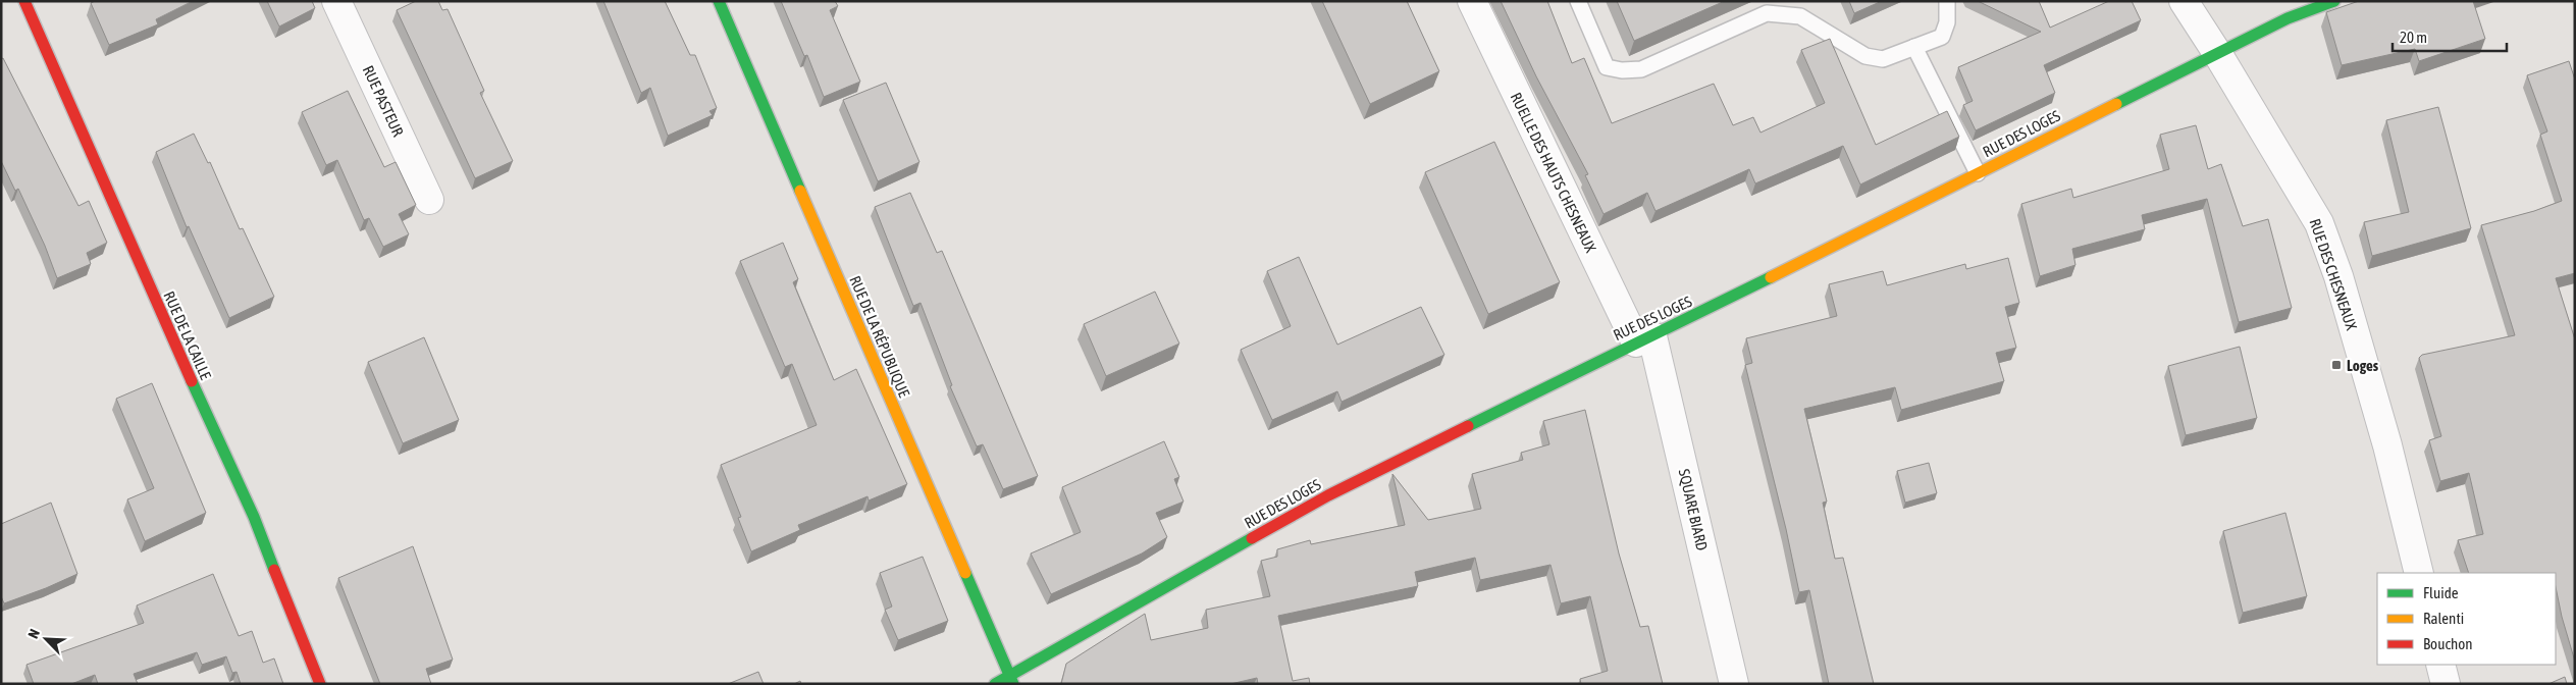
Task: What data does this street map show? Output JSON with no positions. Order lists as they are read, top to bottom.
{
  "streets": {
    "street": [
      "RUE PASTEUR",
      "RUE DES LOGES",
      "RUELLE DES HAUTS CHESNEAUX",
      "RUE DES CHESNEAUX",
      "RUE DE LA CAILLE",
      "RUE DE LA RÉPUBLIQUE",
      "SQUARE BIARD"
    ]
  },
  "crossings": [
    ["RUE DES LOGES", "RUELLE DES HAUTS CHESNEAUX"],
    ["RUE DES LOGES", "RUE DES CHESNEAUX"],
    ["RUE DES LOGES", "RUE DE LA RÉPUBLIQUE"],
    ["RUE DES LOGES", "SQUARE BIARD"],
    ["RUELLE DES HAUTS CHESNEAUX", "SQUARE BIARD"]
  ],
  "places": {
    "transit": ["Loges"]
  },
  "legend": ["Fluide", "Ralenti", "Bouchon"],
  "scale_bar": "20 m",
  "north": "top left"
}
